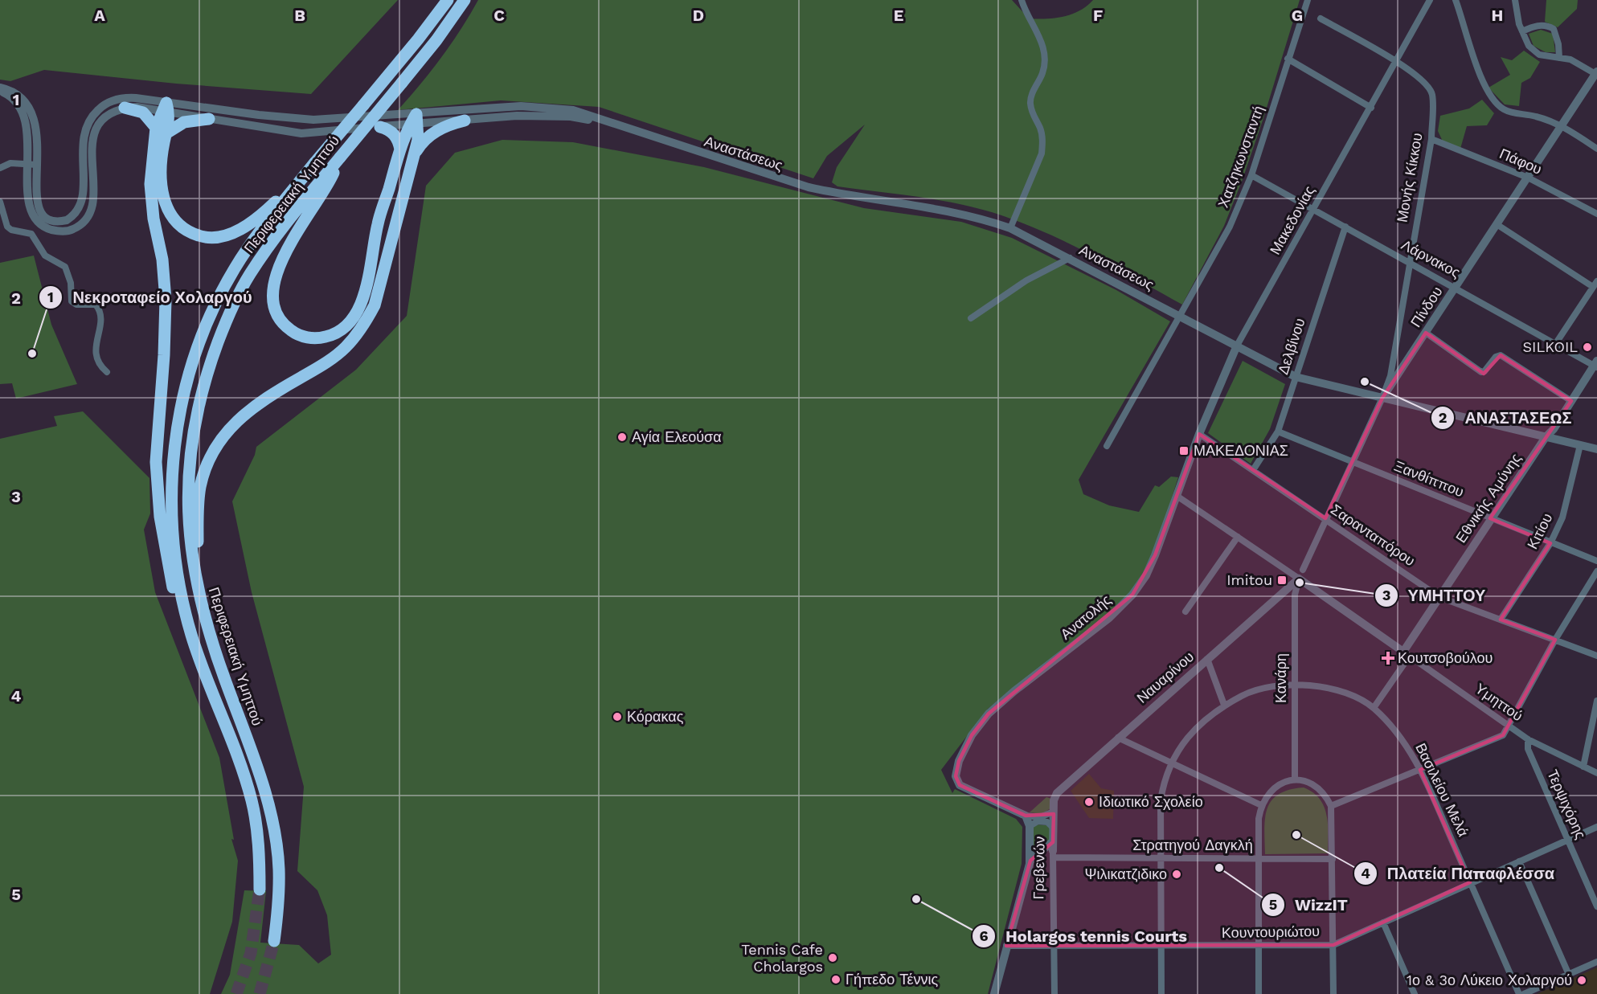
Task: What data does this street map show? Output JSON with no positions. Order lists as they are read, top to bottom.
{
  "streets": {
    "highway": ["Περιφερειακή Υμηττού"],
    "street": [
      "Αναστάσεως",
      "Χατζηκωνσταντή",
      "Πάφου",
      "Μονής Κίκκου",
      "Μακεδονίας",
      "Λάρνακος",
      "Πίνδου",
      "Δελβίνου",
      "Ξανθίππου",
      "Εθνικής Αμύνης",
      "Κιτίου",
      "Σαρανταπόρου",
      "Ανατολής",
      "Ναυαρίνου",
      "Κανάρη",
      "Υμηττού",
      "Βασιλείου Μελά",
      "Τερψιχόρης",
      "Στρατηγού Δαγκλή",
      "Γρεβενών",
      "Κουντουριώτου"
    ]
  },
  "crossings": [
    ["Αναστάσεως", "Χατζηκωνσταντή"],
    ["Αναστάσεως", "Μονής Κίκκου"],
    ["Αναστάσεως", "Μακεδονίας"],
    ["Αναστάσεως", "Πίνδου"],
    ["Αναστάσεως", "Δελβίνου"],
    ["Αναστάσεως", "Εθνικής Αμύνης"],
    ["Αναστάσεως", "Κιτίου"],
    ["Αναστάσεως", "Ανατολής"],
    ["Χατζηκωνσταντή", "Λάρνακος"],
    ["Πάφου", "Μονής Κίκκου"],
    ["Πάφου", "Πίνδου"],
    ["Μονής Κίκκου", "Μακεδονίας"],
    ["Μονής Κίκκου", "Λάρνακος"],
    ["Μονής Κίκκου", "Πίνδου"],
    ["Μακεδονίας", "Λάρνακος"],
    ["Μακεδονίας", "Ανατολής"],
    ["Λάρνακος", "Πίνδου"],
    ["Λάρνακος", "Δελβίνου"],
    ["Λάρνακος", "Εθνικής Αμύνης"],
    ["Πίνδου", "Ξανθίππου"],
    ["Πίνδου", "Σαρανταπόρου"],
    ["Πίνδου", "Ναυαρίνου"],
    ["Πίνδου", "Κανάρη"],
    ["Πίνδου", "Υμηττού"],
    ["Δελβίνου", "Ξανθίππου"],
    ["Δελβίνου", "Σαρανταπόρου"],
    ["Ξανθίππου", "Εθνικής Αμύνης"],
    ["Ξανθίππου", "Κιτίου"],
    ["Εθνικής Αμύνης", "Σαρανταπόρου"],
    ["Εθνικής Αμύνης", "Υμηττού"],
    ["Εθνικής Αμύνης", "Βασιλείου Μελά"],
    ["Κιτίου", "Σαρανταπόρου"],
    ["Σαρανταπόρου", "Ανατολής"],
    ["Ανατολής", "Υμηττού"],
    ["Ανατολής", "Γρεβενών"],
    ["Ναυαρίνου", "Κανάρη"],
    ["Ναυαρίνου", "Υμηττού"],
    ["Ναυαρίνου", "Γρεβενών"],
    ["Κανάρη", "Υμηττού"],
    ["Κανάρη", "Βασιλείου Μελά"],
    ["Κανάρη", "Στρατηγού Δαγκλή"],
    ["Υμηττού", "Τερψιχόρης"],
    ["Βασιλείου Μελά", "Στρατηγού Δαγκλή"],
    ["Βασιλείου Μελά", "Κουντουριώτου"],
    ["Τερψιχόρης", "Κουντουριώτου"],
    ["Στρατηγού Δαγκλή", "Γρεβενών"],
    ["Γρεβενών", "Κουντουριώτου"]
  ],
  "places": {
    "other": [
      "SILKOIL",
      "Νεκροταφείο Χολαργού",
      "ΑΝΑΣΤΑΣΕΩΣ",
      "Αγία Ελεούσα",
      "ΥΜΗΤΤΟΥ",
      "Κόρακας",
      "Ιδιωτικό Σχολείο",
      "Πλατεία Παπαφλέσσα",
      "WizzIT",
      "Ψιλικατζιδικο",
      "Holargos tennis Courts",
      "Tennis Cafe Cholargos",
      "Γήπεδο Τέννις",
      "1ο & 3ο Λύκειο Χολαργού"
    ],
    "transit": ["ΜΑΚΕΔΟΝΙΑΣ", "Imitou"],
    "health": ["Κουτσοβούλου"]
  },
  "grid": {
    "columns": [
      "A",
      "B",
      "C",
      "D",
      "E",
      "F",
      "G",
      "H"
    ],
    "rows": [
      "1",
      "2",
      "3",
      "4",
      "5"
    ]
  }
}
